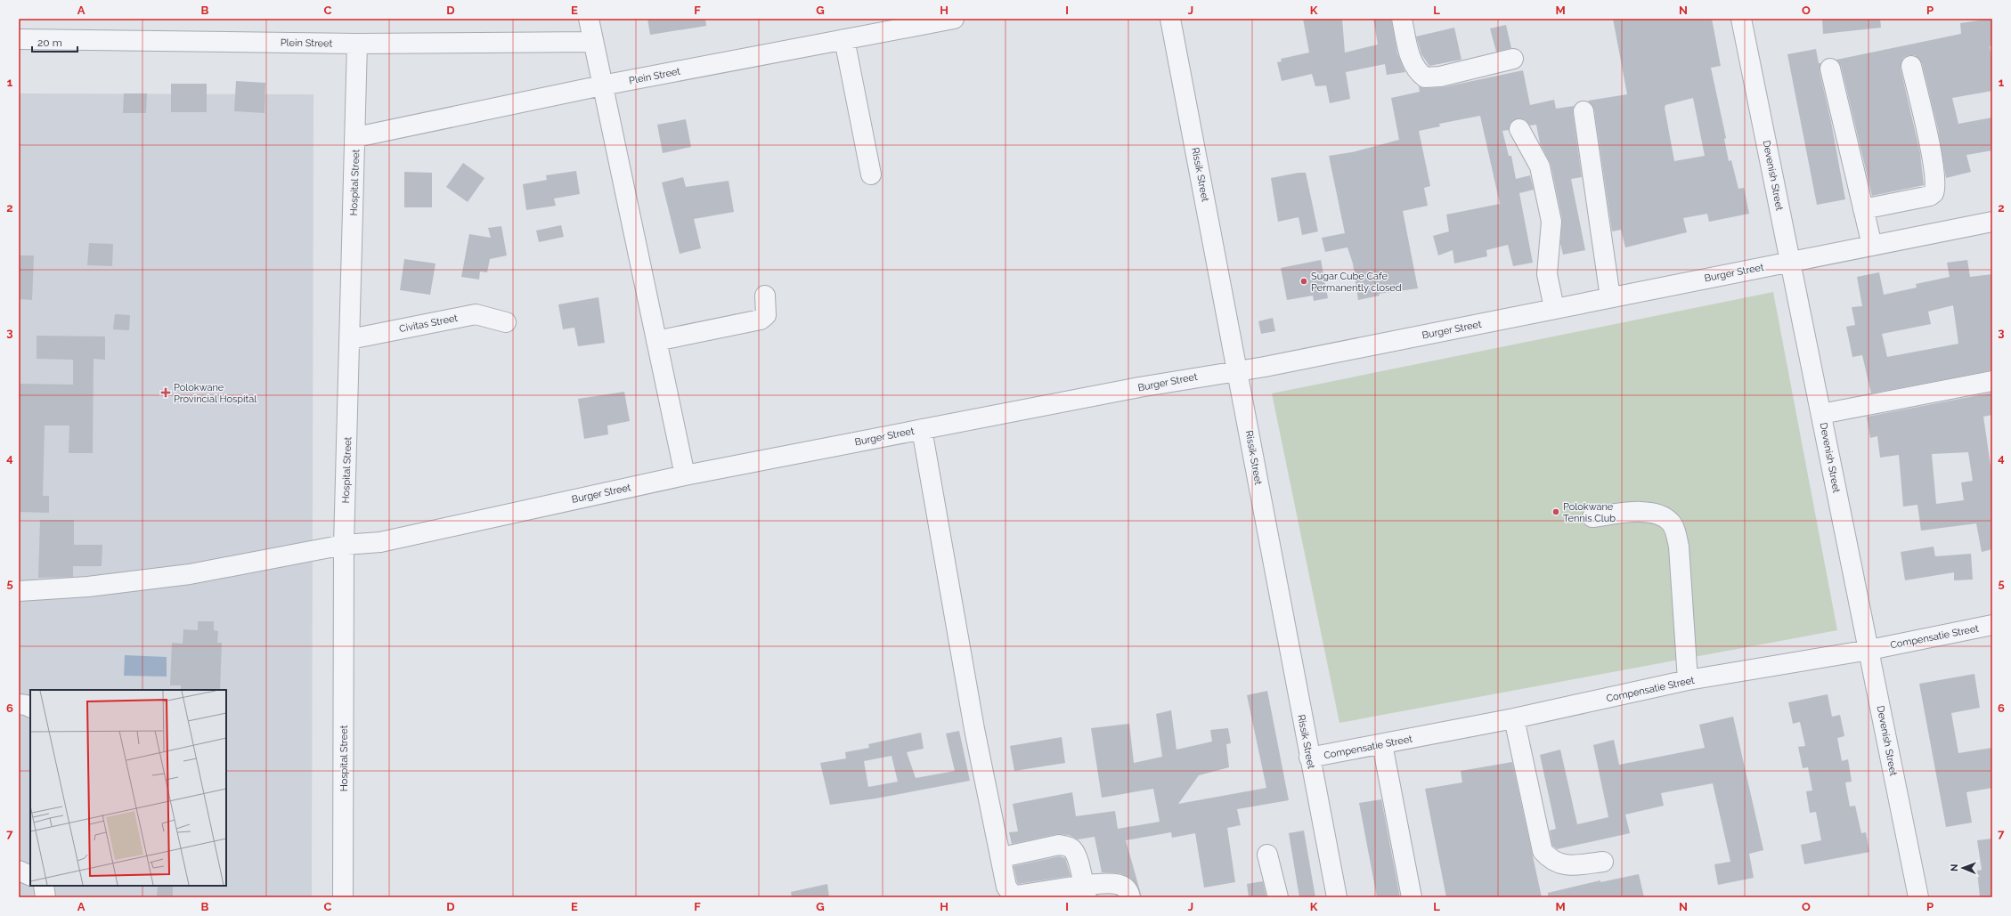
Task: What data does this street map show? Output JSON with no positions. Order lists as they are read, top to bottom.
{
  "streets": {
    "street": [
      "Plein Street",
      "Rissik Street",
      "Devenish Street",
      "Hospital Street",
      "Burger Street",
      "Civitas Street",
      "Compensatie Street"
    ]
  },
  "crossings": [
    ["Plein Street", "Hospital Street"],
    ["Rissik Street", "Burger Street"],
    ["Rissik Street", "Compensatie Street"],
    ["Devenish Street", "Burger Street"],
    ["Devenish Street", "Compensatie Street"],
    ["Hospital Street", "Burger Street"],
    ["Hospital Street", "Civitas Street"]
  ],
  "places": {
    "other": ["Sugar Cube Cafe Permanently closed", "Polokwane Tennis Club"],
    "health": ["Polokwane Provincial Hospital"]
  },
  "scale_bar": "20 m",
  "north": "left",
  "grid": {
    "columns": [
      "A",
      "B",
      "C",
      "D",
      "E",
      "F",
      "G",
      "H",
      "I",
      "J",
      "K",
      "L",
      "M",
      "N",
      "O",
      "P"
    ],
    "rows": [
      "1",
      "2",
      "3",
      "4",
      "5",
      "6",
      "7"
    ]
  }
}
